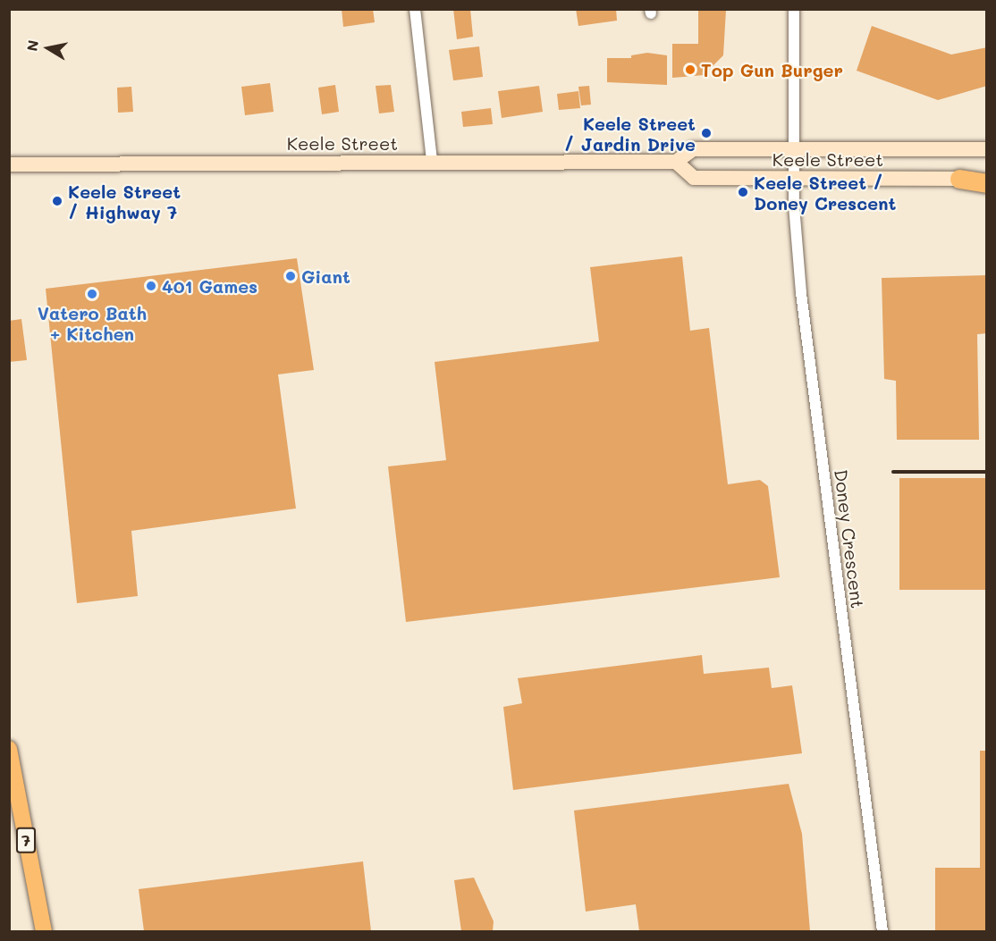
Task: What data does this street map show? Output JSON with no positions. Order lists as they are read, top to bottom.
{
  "streets": {
    "main road": ["Keele Street", "7"],
    "street": ["Doney Crescent"]
  },
  "crossings": [
    ["Keele Street", "Doney Crescent"]
  ],
  "places": [
    "Top Gun Burger",
    "Keele Street / Jardin Drive",
    "Keele Street / Doney Crescent",
    "Keele Street / Highway 7",
    "Giant",
    "401 Games",
    "Vatero Bath + Kitchen"
  ],
  "north": "left"
}
